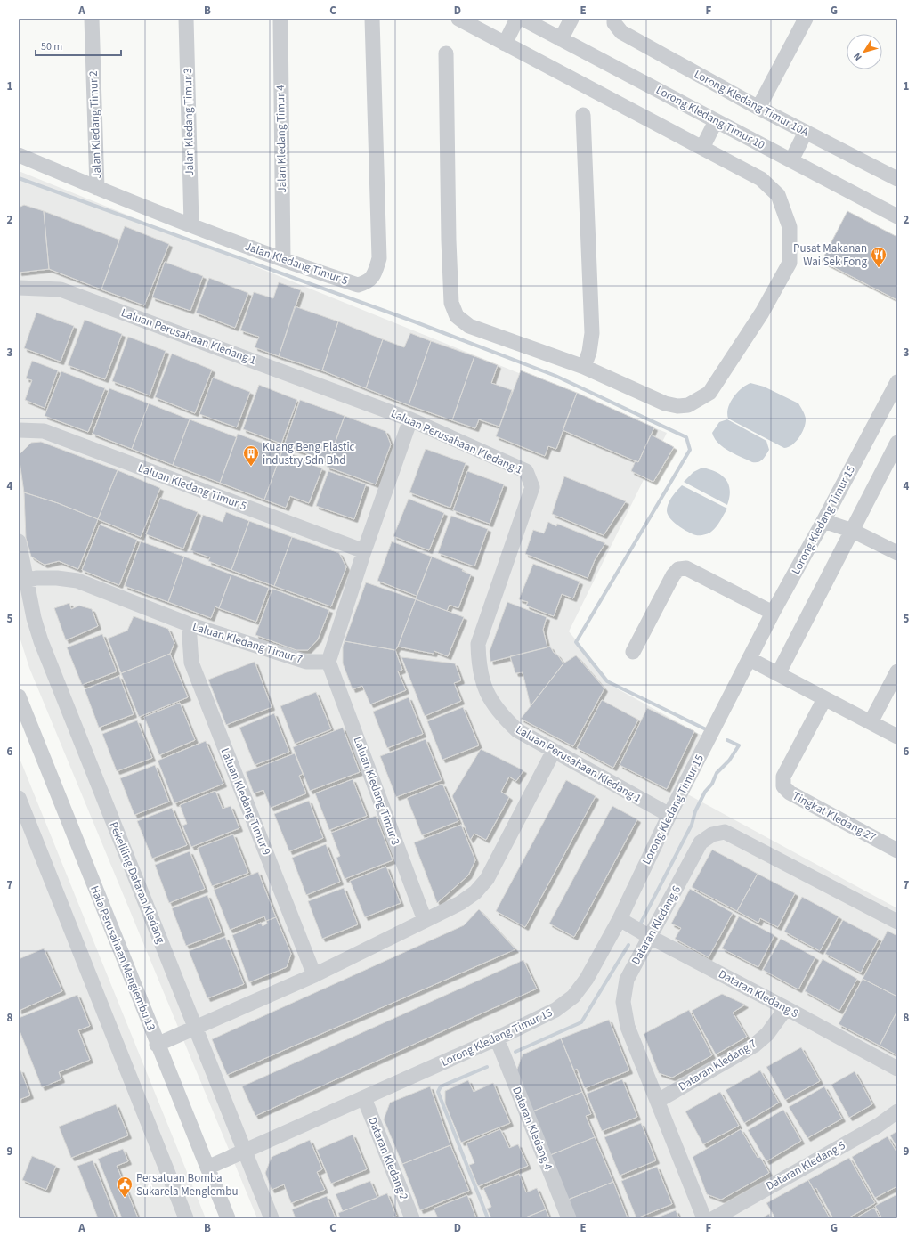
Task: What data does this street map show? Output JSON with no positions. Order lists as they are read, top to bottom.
{
  "streets": {
    "street": [
      "Lorong Kledang Timur 10A",
      "Lorong Kledang Timur 10",
      "Jalan Kledang Timur 3",
      "Jalan Kledang Timur 2",
      "Jalan Kledang Timur 4",
      "Jalan Kledang Timur 5",
      "Laluan Perusahaan Kledang 1",
      "Laluan Kledang Timur 5",
      "Lorong Kledang Timur 15",
      "Laluan Kledang Timur 7",
      "Laluan Kledang Timur 3",
      "Laluan Kledang Timur 9",
      "Tingkat Kledang 27",
      "Pekeliling Dataran Kledang",
      "Dataran Kledang 6",
      "Hala Perusahaan Menglembu 13",
      "Dataran Kledang 8",
      "Dataran Kledang 7",
      "Dataran Kledang 4",
      "Dataran Kledang 2",
      "Dataran Kledang 5"
    ]
  },
  "crossings": [
    ["Jalan Kledang Timur 3", "Jalan Kledang Timur 5"],
    ["Jalan Kledang Timur 2", "Jalan Kledang Timur 5"],
    ["Jalan Kledang Timur 4", "Jalan Kledang Timur 5"],
    ["Laluan Perusahaan Kledang 1", "Lorong Kledang Timur 15"],
    ["Lorong Kledang Timur 15", "Pekeliling Dataran Kledang"],
    ["Lorong Kledang Timur 15", "Hala Perusahaan Menglembu 13"],
    ["Lorong Kledang Timur 15", "Dataran Kledang 8"],
    ["Lorong Kledang Timur 15", "Dataran Kledang 4"],
    ["Lorong Kledang Timur 15", "Dataran Kledang 2"],
    ["Laluan Kledang Timur 7", "Laluan Kledang Timur 3"],
    ["Laluan Kledang Timur 7", "Laluan Kledang Timur 9"],
    ["Laluan Kledang Timur 7", "Pekeliling Dataran Kledang"],
    ["Dataran Kledang 6", "Dataran Kledang 8"],
    ["Dataran Kledang 6", "Dataran Kledang 7"],
    ["Dataran Kledang 8", "Dataran Kledang 7"]
  ],
  "places": {
    "restaurant": ["Pusat Makanan Wai Sek Fong"],
    "building": ["Kuang Beng Plastic industry Sdn Bhd"],
    "public building": ["Persatuan Bomba Sukarela Menglembu"]
  },
  "scale_bar": "50 m",
  "north": "bottom left",
  "grid": {
    "columns": [
      "A",
      "B",
      "C",
      "D",
      "E",
      "F",
      "G"
    ],
    "rows": [
      "1",
      "2",
      "3",
      "4",
      "5",
      "6",
      "7",
      "8",
      "9"
    ]
  }
}
